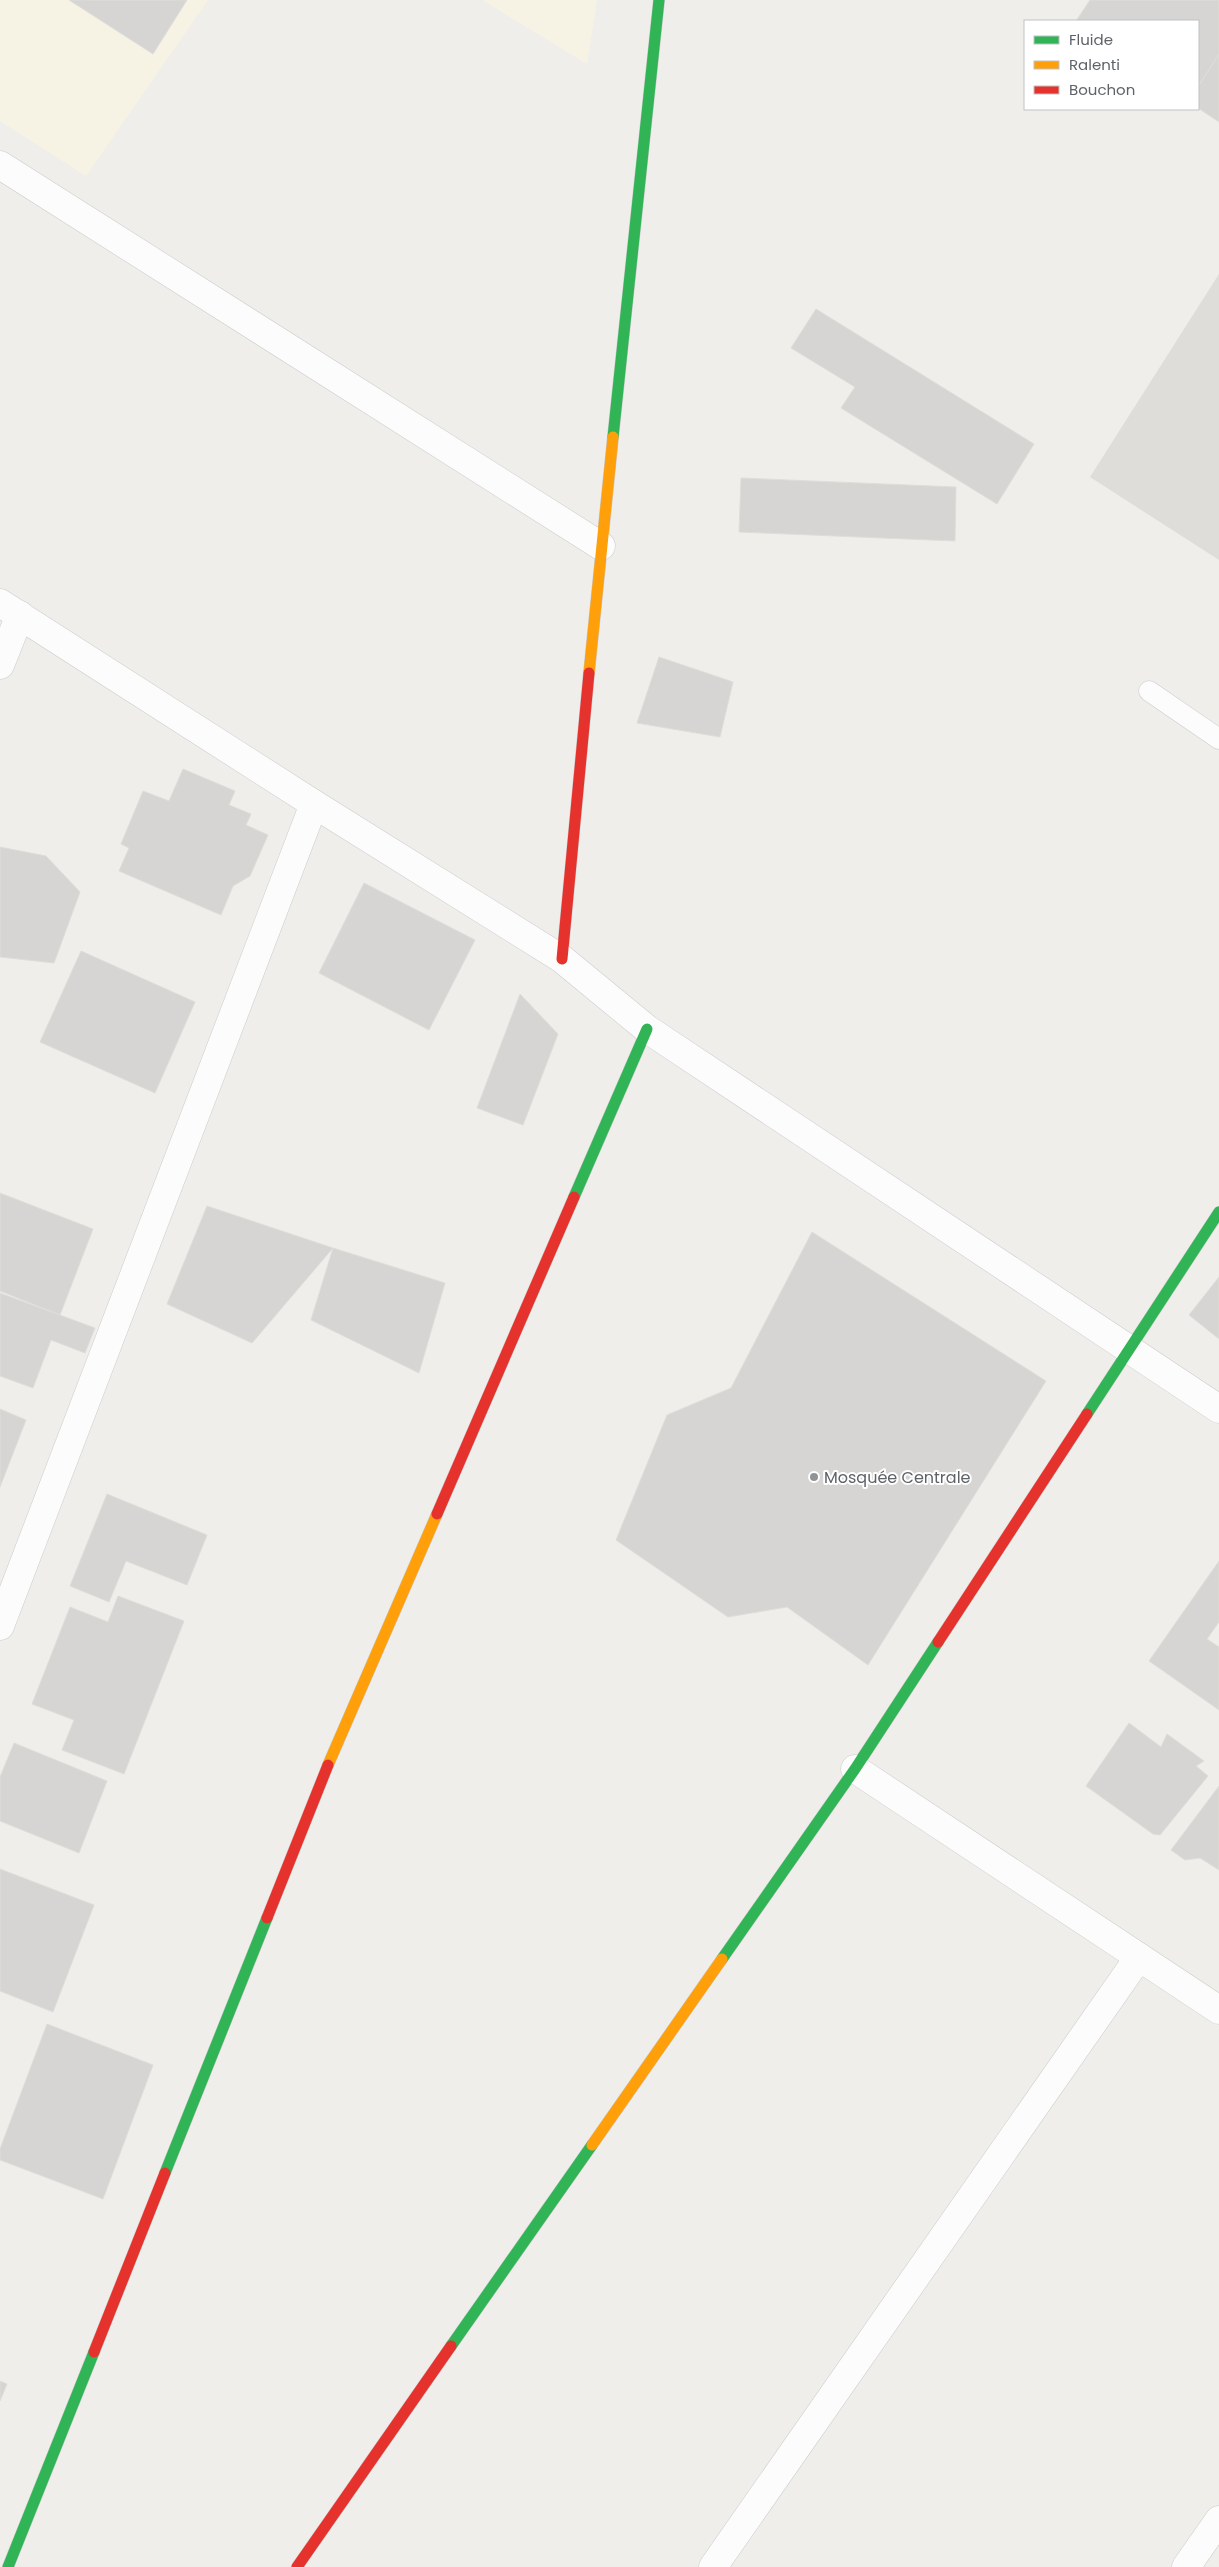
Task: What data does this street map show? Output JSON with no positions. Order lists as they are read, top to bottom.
{
  "places": ["Mosquée Centrale"],
  "legend": ["Fluide", "Ralenti", "Bouchon"]
}
